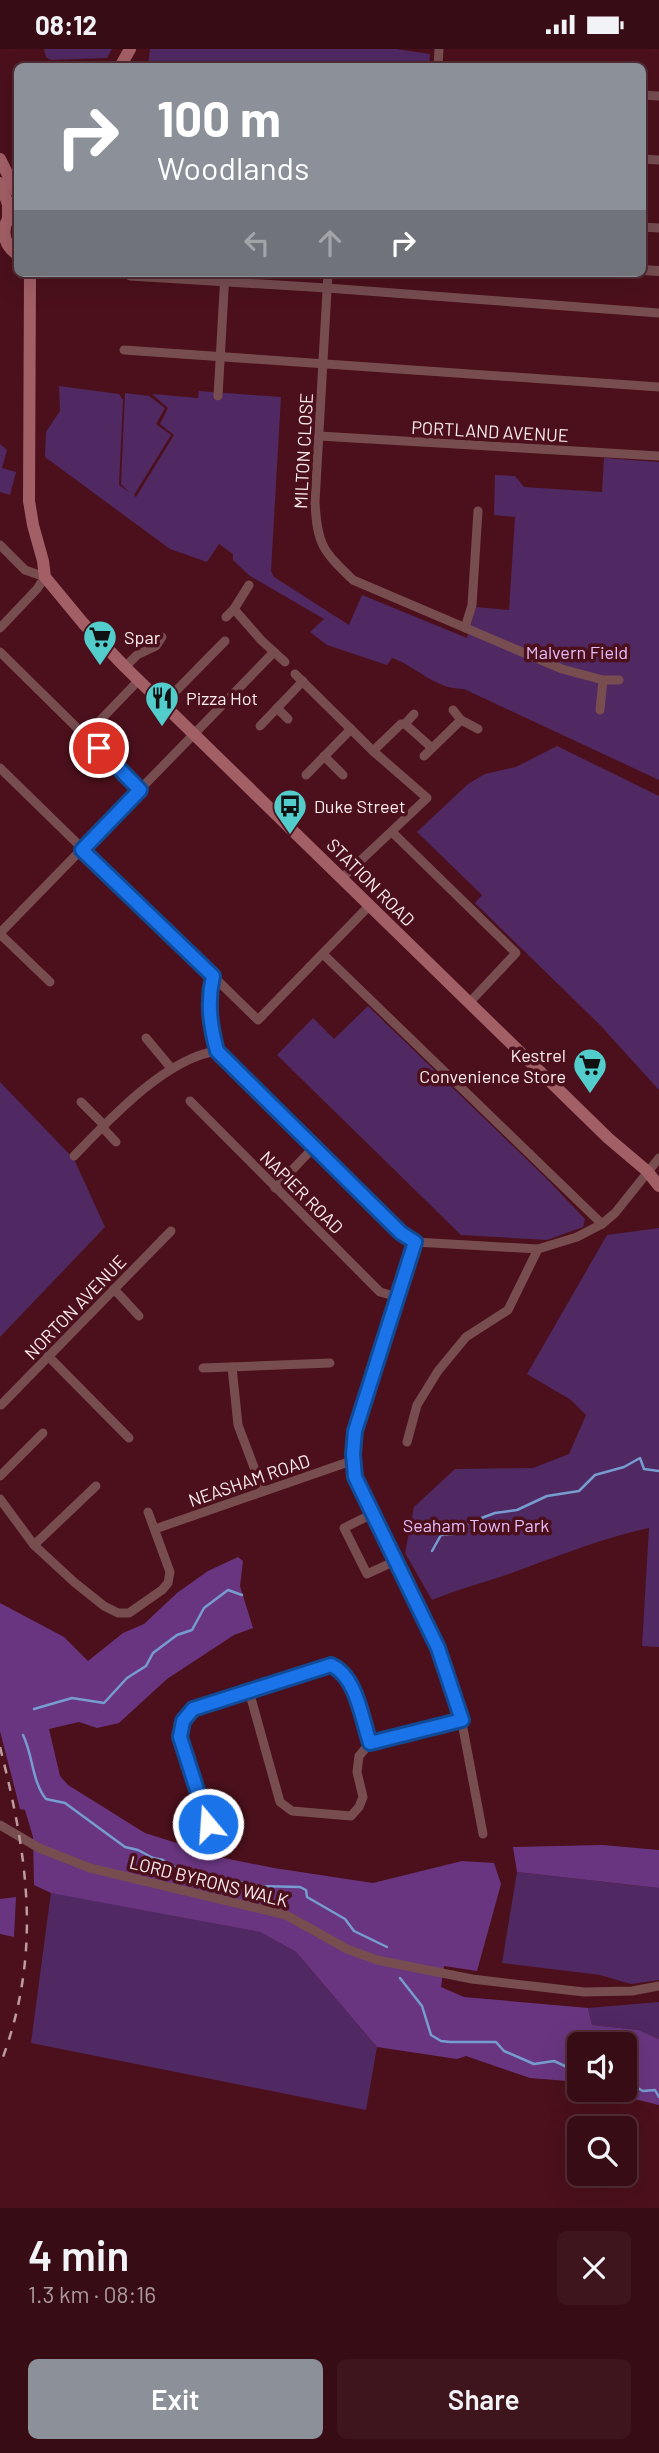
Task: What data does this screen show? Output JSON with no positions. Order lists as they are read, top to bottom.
{
  "streets": {
    "main road": ["STATION ROAD"],
    "street": [
      "PORTLAND AVENUE",
      "MILTON CLOSE",
      "NAPIER ROAD",
      "NORTON AVENUE",
      "NEASHAM ROAD",
      "LORD BYRONS WALK"
    ]
  },
  "crossings": [
    ["PORTLAND AVENUE", "MILTON CLOSE"]
  ],
  "parks": ["Malvern Field", "Seaham Town Park"],
  "places": {
    "supermarket": ["Spar", "Kestrel Convenience Store"],
    "restaurant": ["Pizza Hot"],
    "bus stop": ["Duke Street"]
  },
  "page": {
    "status": "08:12",
    "turn": ["100 m", "Woodlands"],
    "heading": ["4 min", "1.3 km · 08:16"],
    "buttons": ["Exit", "Share"]
  }
}
